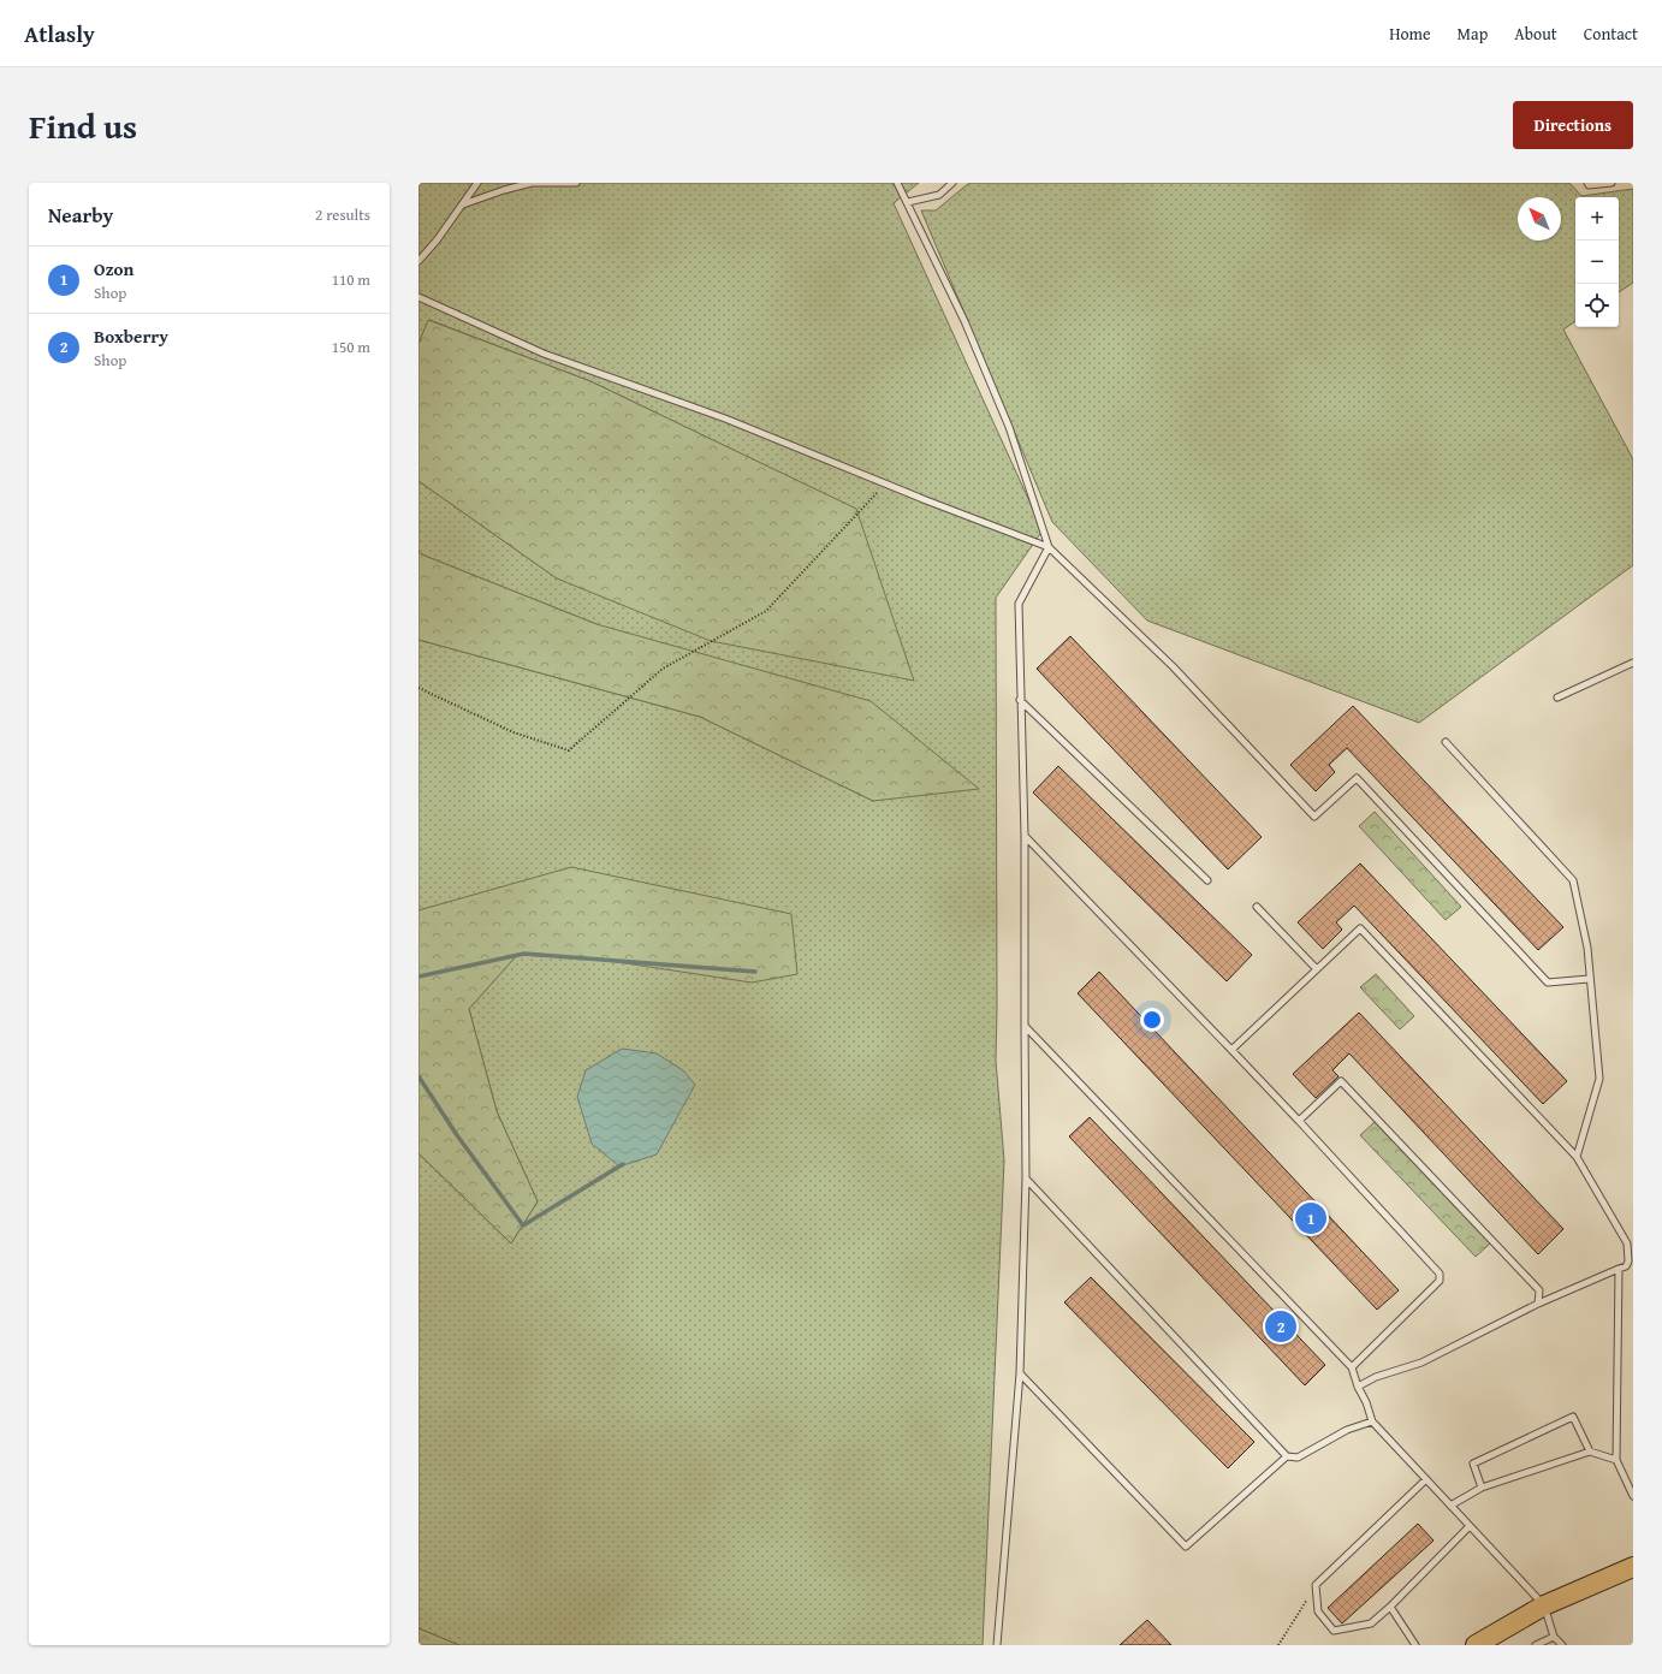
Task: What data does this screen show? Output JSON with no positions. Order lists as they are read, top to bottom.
{
  "north": "top left",
  "page": {
    "header": "Atlasly",
    "nav": [
      "Home",
      "Map",
      "About",
      "Contact"
    ],
    "title": "Find us",
    "buttons": "Directions",
    "heading": ["Nearby", "2 results"],
    "map_buttons": ["+", "−"],
    "list": [
      {
        "mark": "1",
        "name": "Ozon",
        "note": "Shop",
        "value": "110 m"
      },
      {
        "mark": "2",
        "name": "Boxberry",
        "note": "Shop",
        "value": "150 m"
      }
    ],
    "pins": ["1", "2"]
  }
}
